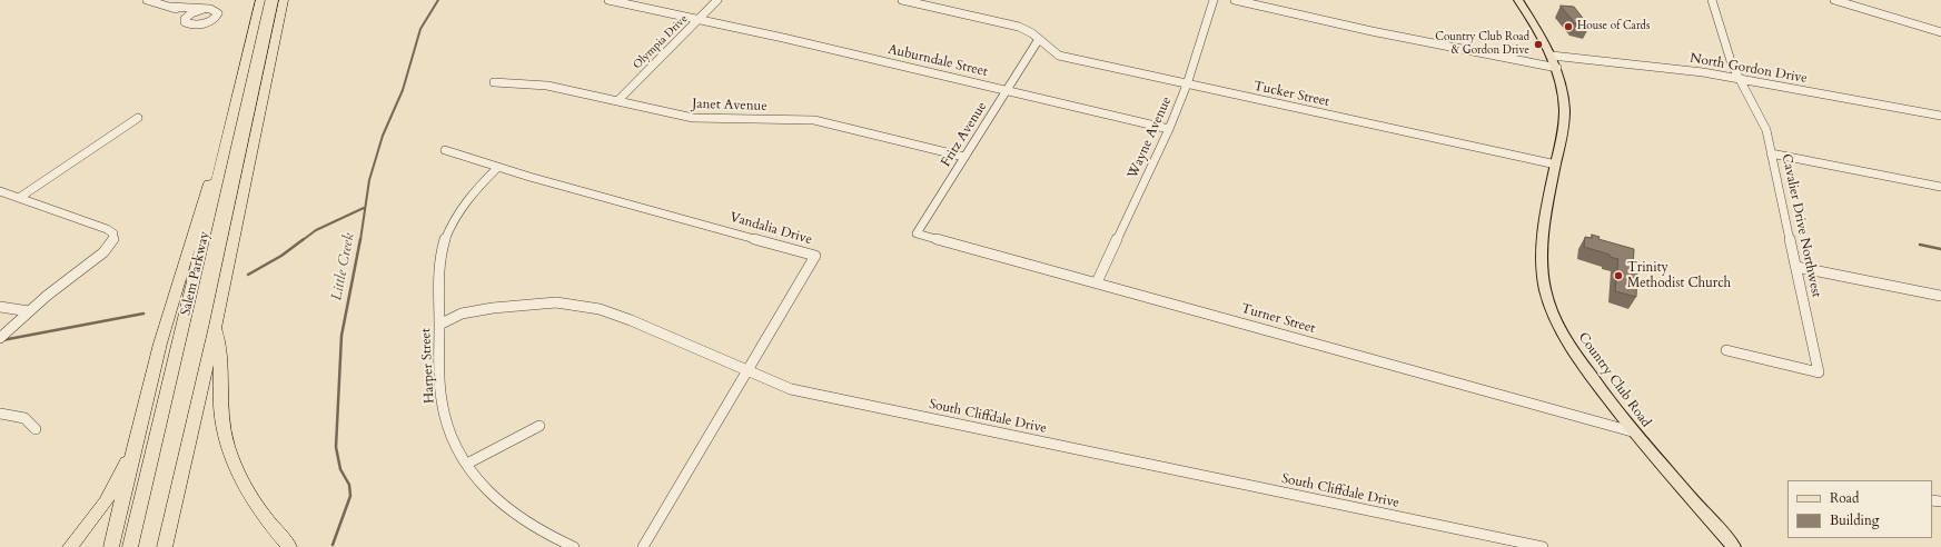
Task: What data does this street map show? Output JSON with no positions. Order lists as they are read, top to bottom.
{
  "streets": {
    "highway": ["Salem Parkway"],
    "main road": ["Country Club Road"],
    "street": [
      "Olympia Drive",
      "Auburndale Street",
      "North Gordon Drive",
      "Tucker Street",
      "Janet Avenue",
      "Fritz Avenue",
      "Wayne Avenue",
      "Cavalier Drive Northwest",
      "Vandalia Drive",
      "Turner Street",
      "Harper Street",
      "South Cliffdale Drive"
    ]
  },
  "crossings": [
    ["Olympia Drive", "Auburndale Street"],
    ["Olympia Drive", "Janet Avenue"],
    ["Auburndale Street", "Fritz Avenue"],
    ["Auburndale Street", "Wayne Avenue"],
    ["North Gordon Drive", "Cavalier Drive Northwest"],
    ["North Gordon Drive", "Country Club Road"],
    ["Tucker Street", "Wayne Avenue"],
    ["Tucker Street", "Country Club Road"],
    ["Janet Avenue", "Fritz Avenue"],
    ["Fritz Avenue", "Turner Street"],
    ["Wayne Avenue", "Turner Street"],
    ["Vandalia Drive", "Harper Street"],
    ["Vandalia Drive", "South Cliffdale Drive"],
    ["Turner Street", "Country Club Road"],
    ["Harper Street", "South Cliffdale Drive"]
  ],
  "water": ["Little Creek"],
  "places": ["House of Cards", "Country Club Road & Gordon Drive", "Trinity Methodist Church"],
  "legend": ["Road", "Building"]
}
